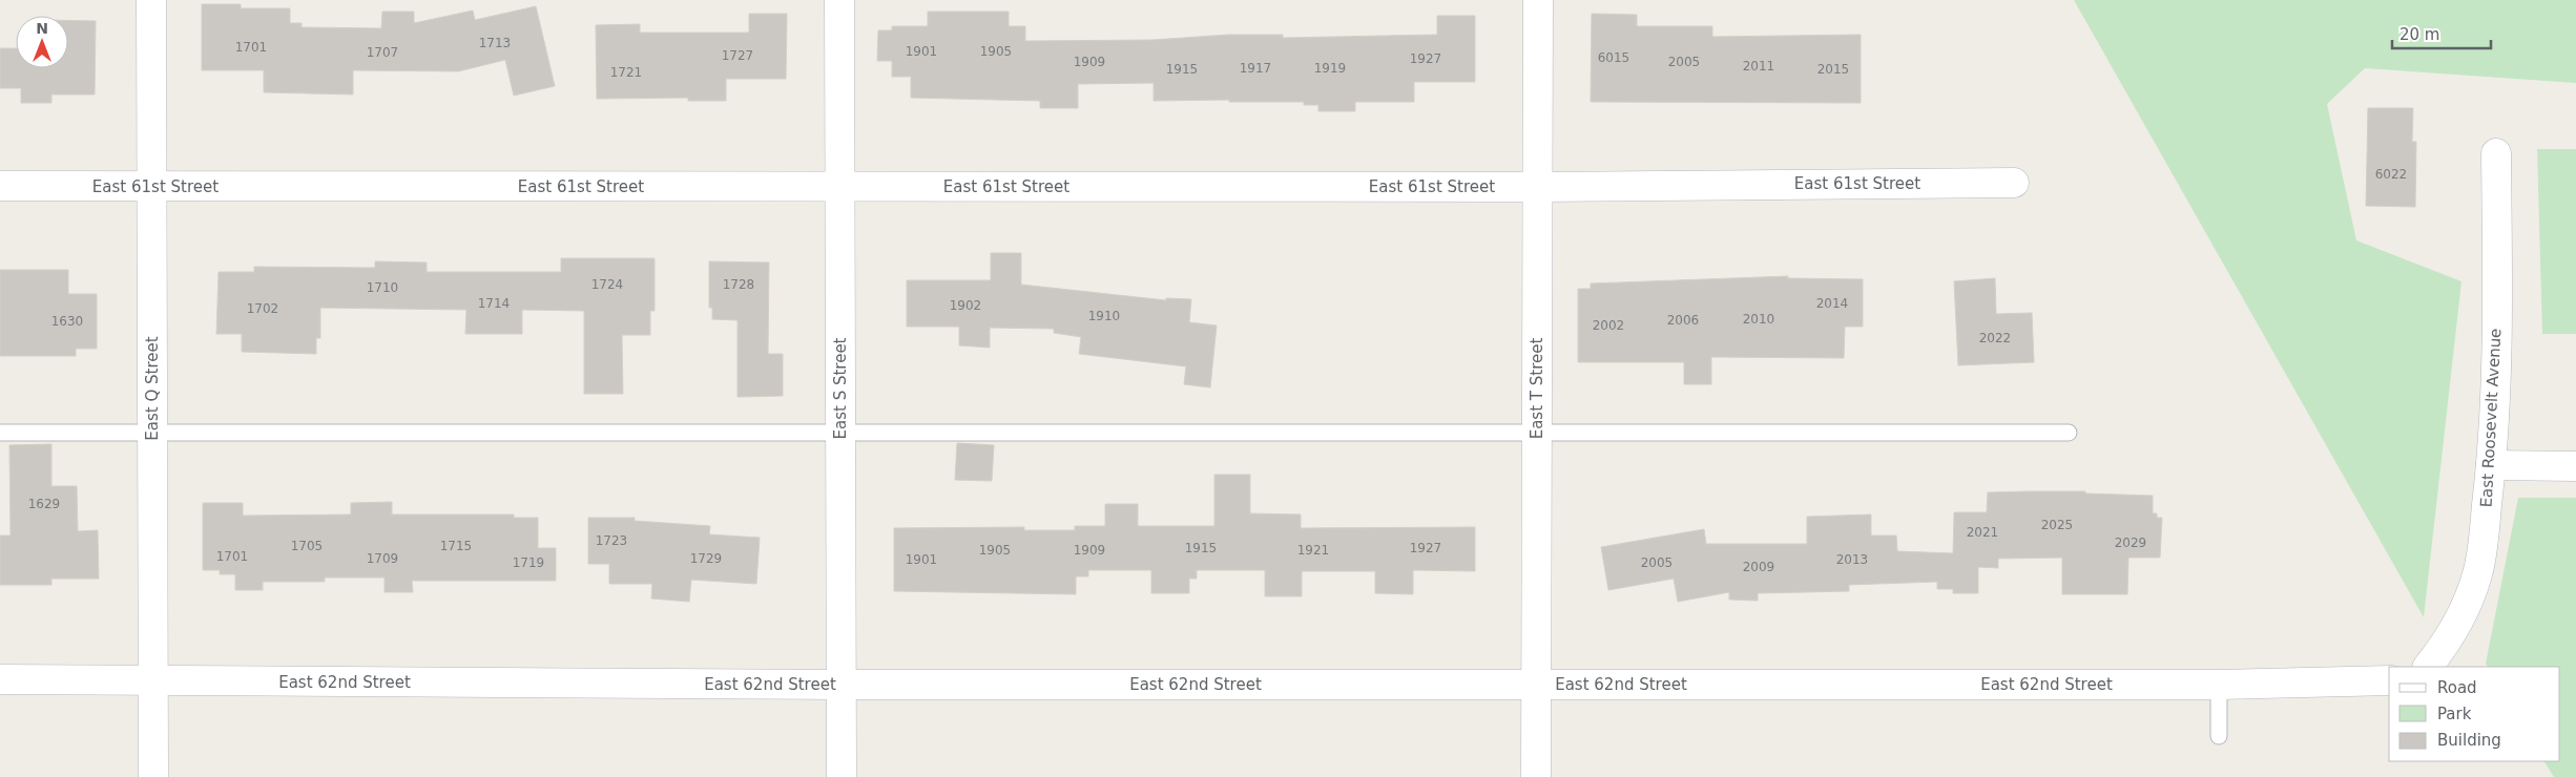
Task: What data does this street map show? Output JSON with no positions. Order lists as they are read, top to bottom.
{
  "streets": {
    "street": [
      "East 61st Street",
      "East Q Street",
      "East S Street",
      "East T Street",
      "East Roosevelt Avenue",
      "East 62nd Street"
    ]
  },
  "crossings": [
    ["East 61st Street", "East Q Street"],
    ["East 61st Street", "East S Street"],
    ["East 61st Street", "East T Street"],
    ["East Q Street", "East 62nd Street"],
    ["East S Street", "East 62nd Street"],
    ["East T Street", "East 62nd Street"]
  ],
  "house_numbers": [
    "1713",
    "1701",
    "1901",
    "1905",
    "1707",
    "1727",
    "6015",
    "1927",
    "1909",
    "2005",
    "2011",
    "1917",
    "1919",
    "1915",
    "2015",
    "1721",
    "6022",
    "1724",
    "1728",
    "1710",
    "1714",
    "2014",
    "1902",
    "1702",
    "1910",
    "2010",
    "2006",
    "1630",
    "2002",
    "2022",
    "1629",
    "2025",
    "2021",
    "1723",
    "2029",
    "1705",
    "1715",
    "1915",
    "1927",
    "1905",
    "1909",
    "1921",
    "1701",
    "1709",
    "1729",
    "1901",
    "2013",
    "1719",
    "2005",
    "2009"
  ],
  "legend": ["Road", "Park", "Building"],
  "scale_bar": "20 m",
  "north": "top"
}
